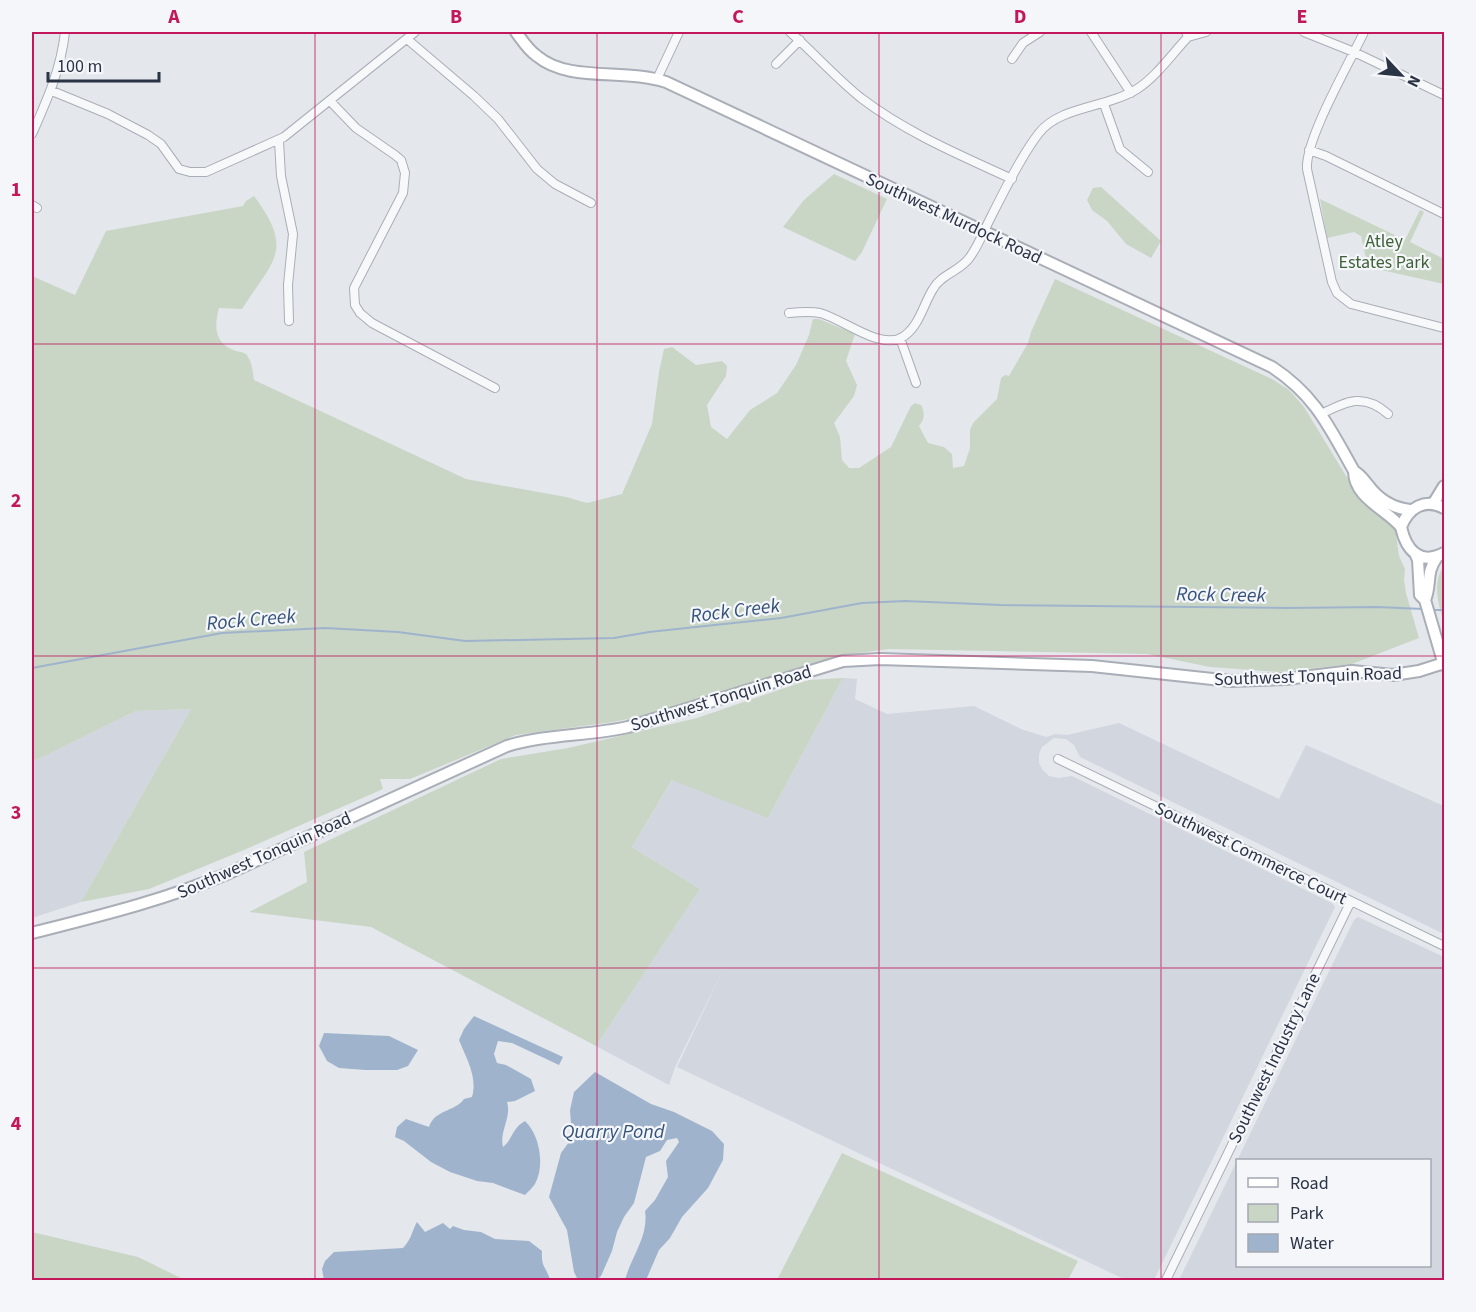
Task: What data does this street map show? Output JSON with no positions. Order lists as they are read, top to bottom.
{
  "streets": {
    "main road": ["Southwest Murdock Road", "Southwest Tonquin Road"],
    "street": ["Southwest Commerce Court", "Southwest Industry Lane"]
  },
  "crossings": [
    ["Southwest Commerce Court", "Southwest Industry Lane"]
  ],
  "water": ["Rock Creek", "Quarry Pond"],
  "parks": ["Atley Estates Park"],
  "legend": ["Road", "Park", "Water"],
  "scale_bar": "100 m",
  "north": "bottom right",
  "grid": {
    "columns": [
      "A",
      "B",
      "C",
      "D",
      "E"
    ],
    "rows": [
      "1",
      "2",
      "3",
      "4"
    ]
  }
}
